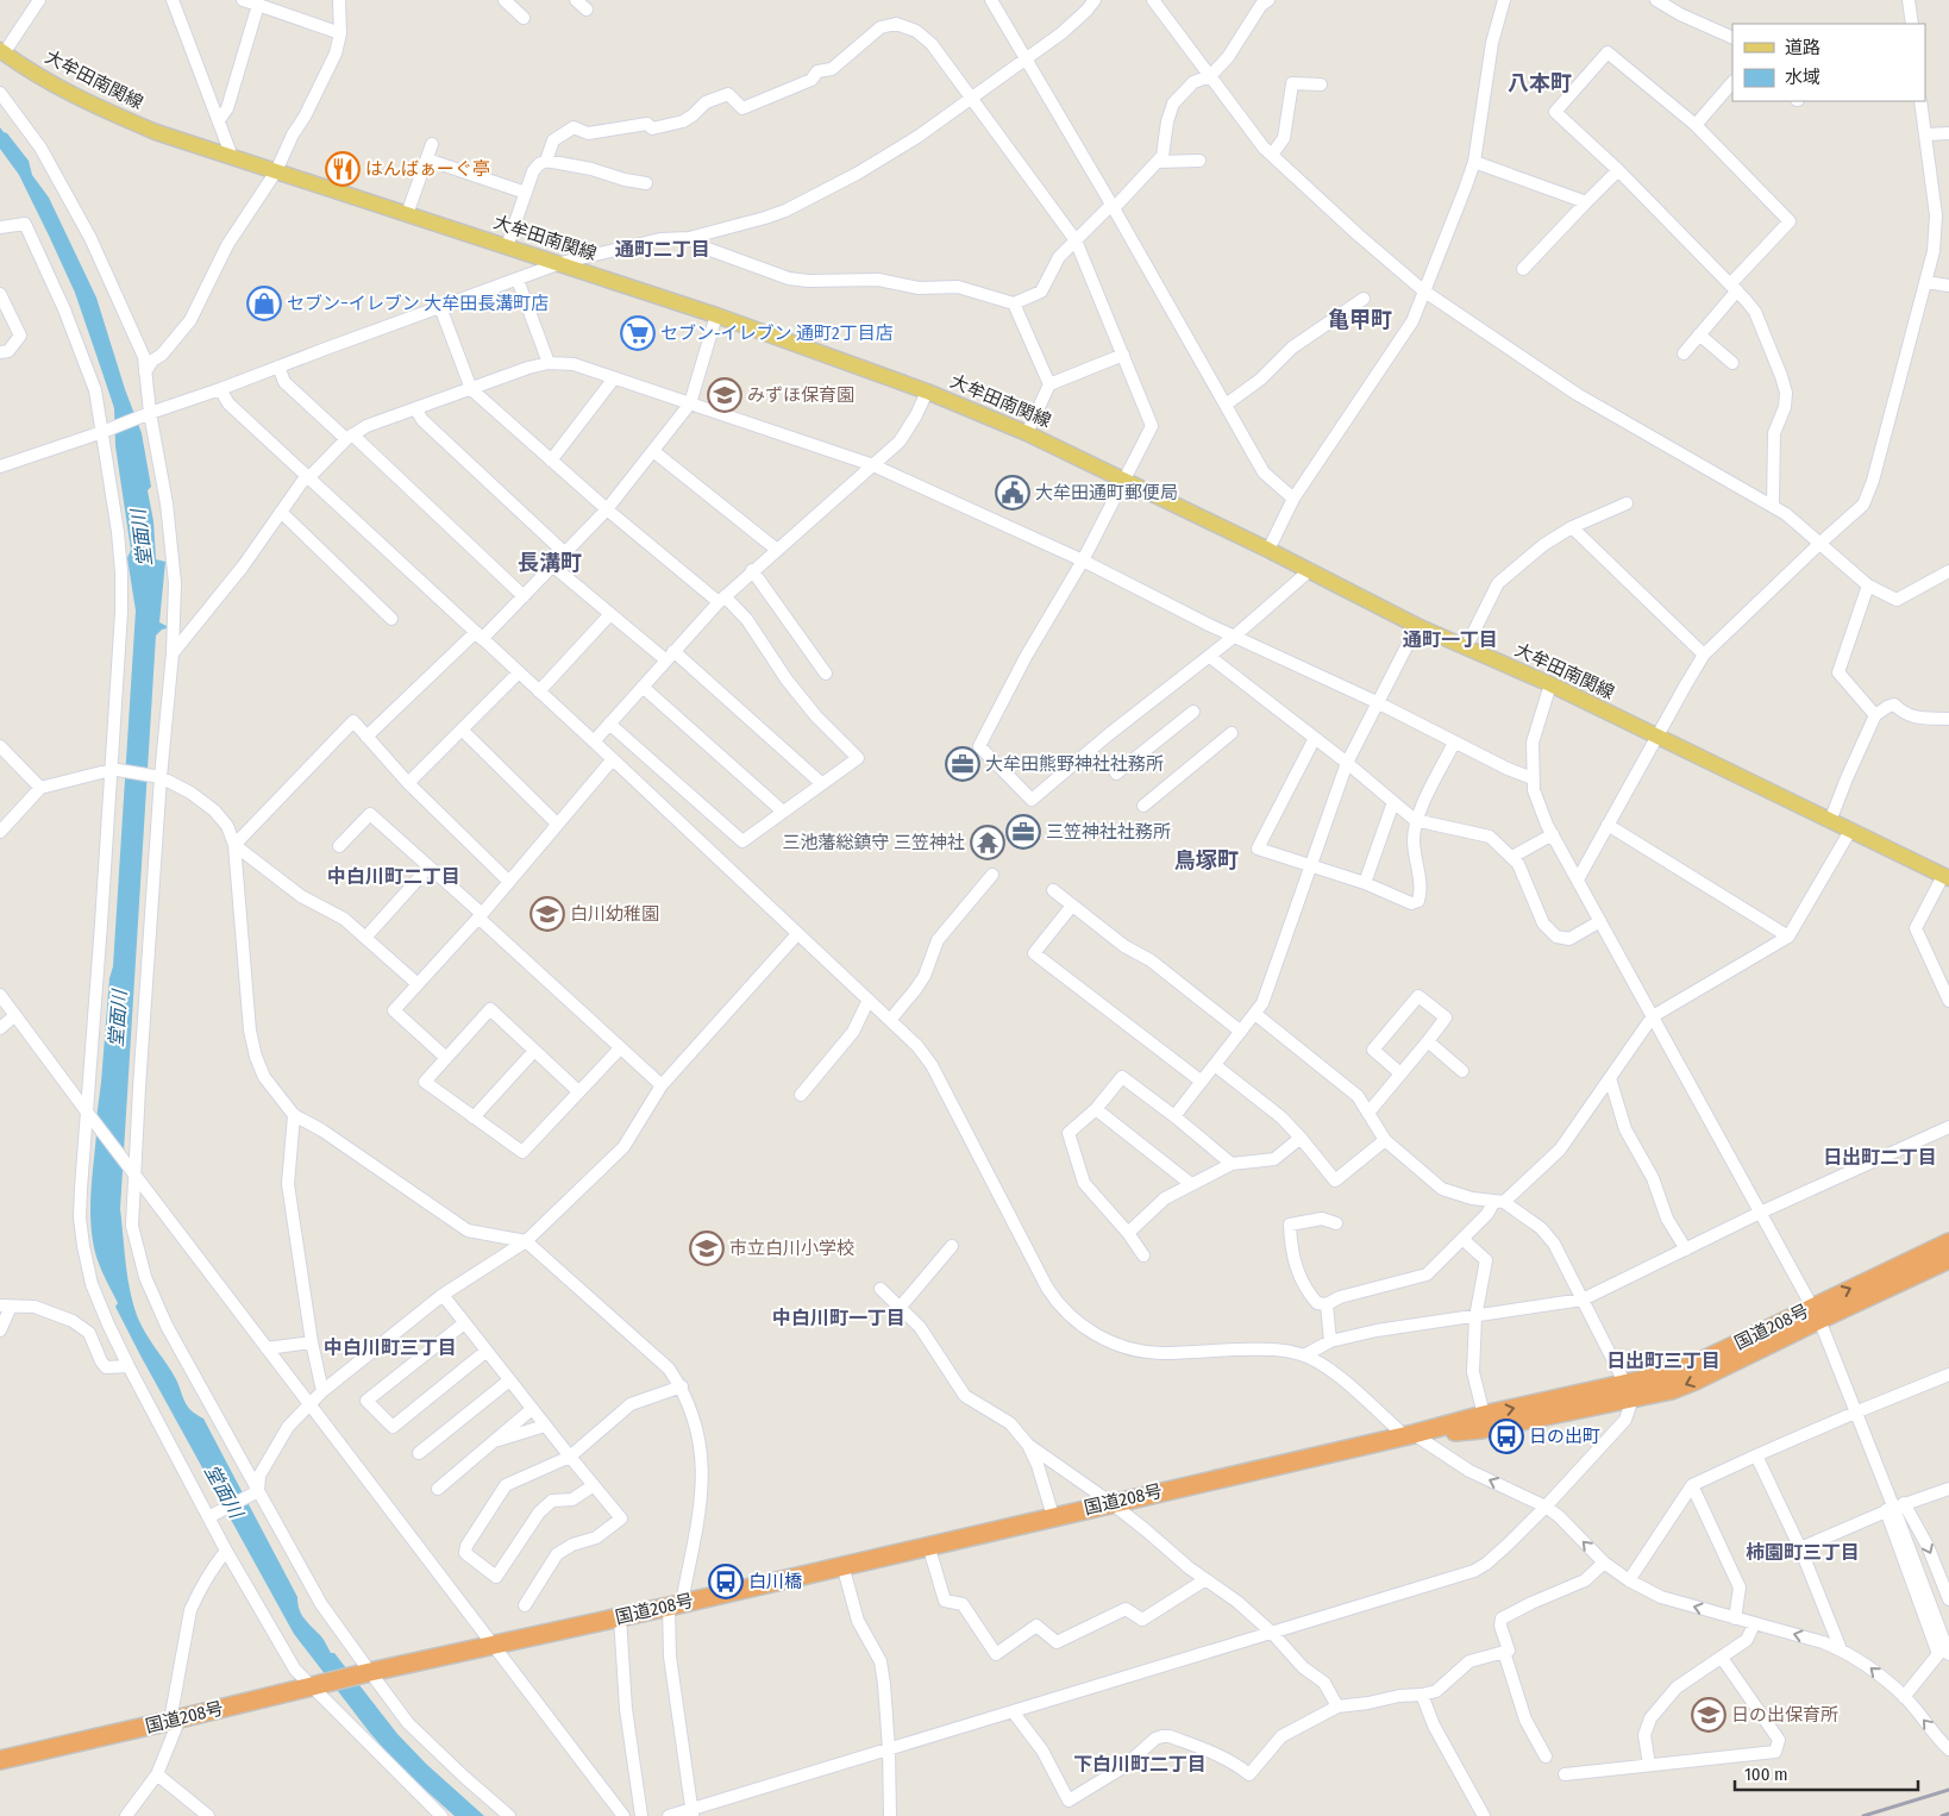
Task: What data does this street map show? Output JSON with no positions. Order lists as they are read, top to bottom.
{
  "streets": {
    "highway": ["国道208号"],
    "main road": ["大牟田南関線"]
  },
  "districts": [
    "八本町",
    "通町二丁目",
    "亀甲町",
    "長溝町",
    "通町一丁目",
    "鳥塚町",
    "中白川町二丁目",
    "日出町二丁目",
    "中白川町一丁目",
    "中白川町三丁目",
    "日出町三丁目",
    "柿園町三丁目",
    "下白川町二丁目"
  ],
  "water": ["堂面川"],
  "places": {
    "restaurant": ["はんばぁーぐ亭"],
    "shop": ["セブン−イレブン 大牟田長溝町店"],
    "supermarket": ["セブン-イレブン 通町2丁目店"],
    "school or university": [
      "みずほ保育園",
      "白川幼稚園",
      "市立白川小学校",
      "日の出保育所"
    ],
    "public building": ["大牟田通町郵便局"],
    "office": ["大牟田熊野神社社務所", "三笠神社社務所"],
    "temple": ["三池藩総鎮守 三笠神社"],
    "bus stop": ["日の出町", "白川橋"]
  },
  "legend": ["道路", "水域"],
  "scale_bar": "100 m"
}
